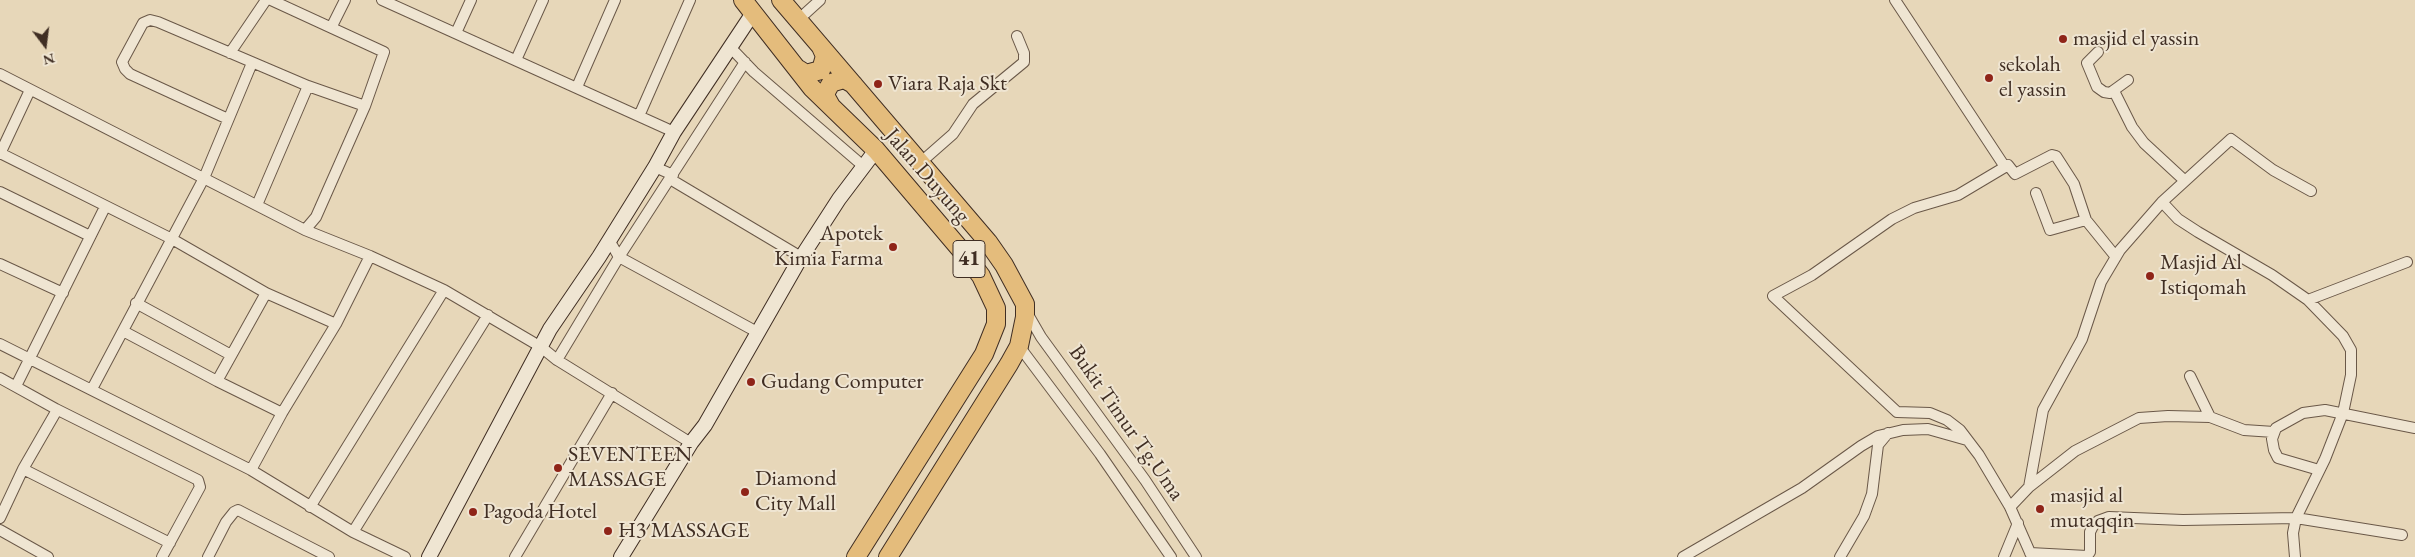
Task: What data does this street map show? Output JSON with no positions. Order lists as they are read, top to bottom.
{
  "streets": {
    "highway": ["Jalan Duyung", "41"],
    "street": ["Bukit Timur Tg.Uma"]
  },
  "crossings": [
    ["Jalan Duyung", "Bukit Timur Tg.Uma"]
  ],
  "places": [
    "masjid el yassin",
    "sekolah el yassin",
    "Viara Raja Skt",
    "Apotek Kimia Farma",
    "Masjid Al Istiqomah",
    "Gudang Computer",
    "SEVENTEEN MASSAGE",
    "Diamond City Mall",
    "masjid al mutaqqin",
    "Pagoda Hotel",
    "H3 MASSAGE"
  ],
  "north": "bottom"
}
